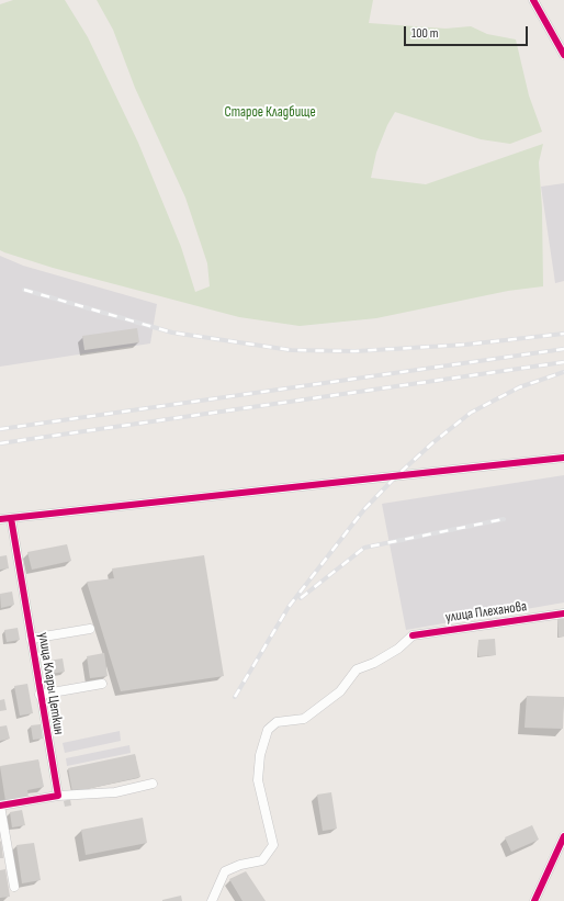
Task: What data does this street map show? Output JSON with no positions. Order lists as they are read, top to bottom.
{
  "streets": {
    "street": ["улица Плеханова", "улица Клары Цеткин"]
  },
  "parks": ["Старое Кладбище"],
  "scale_bar": "100 m"
}
